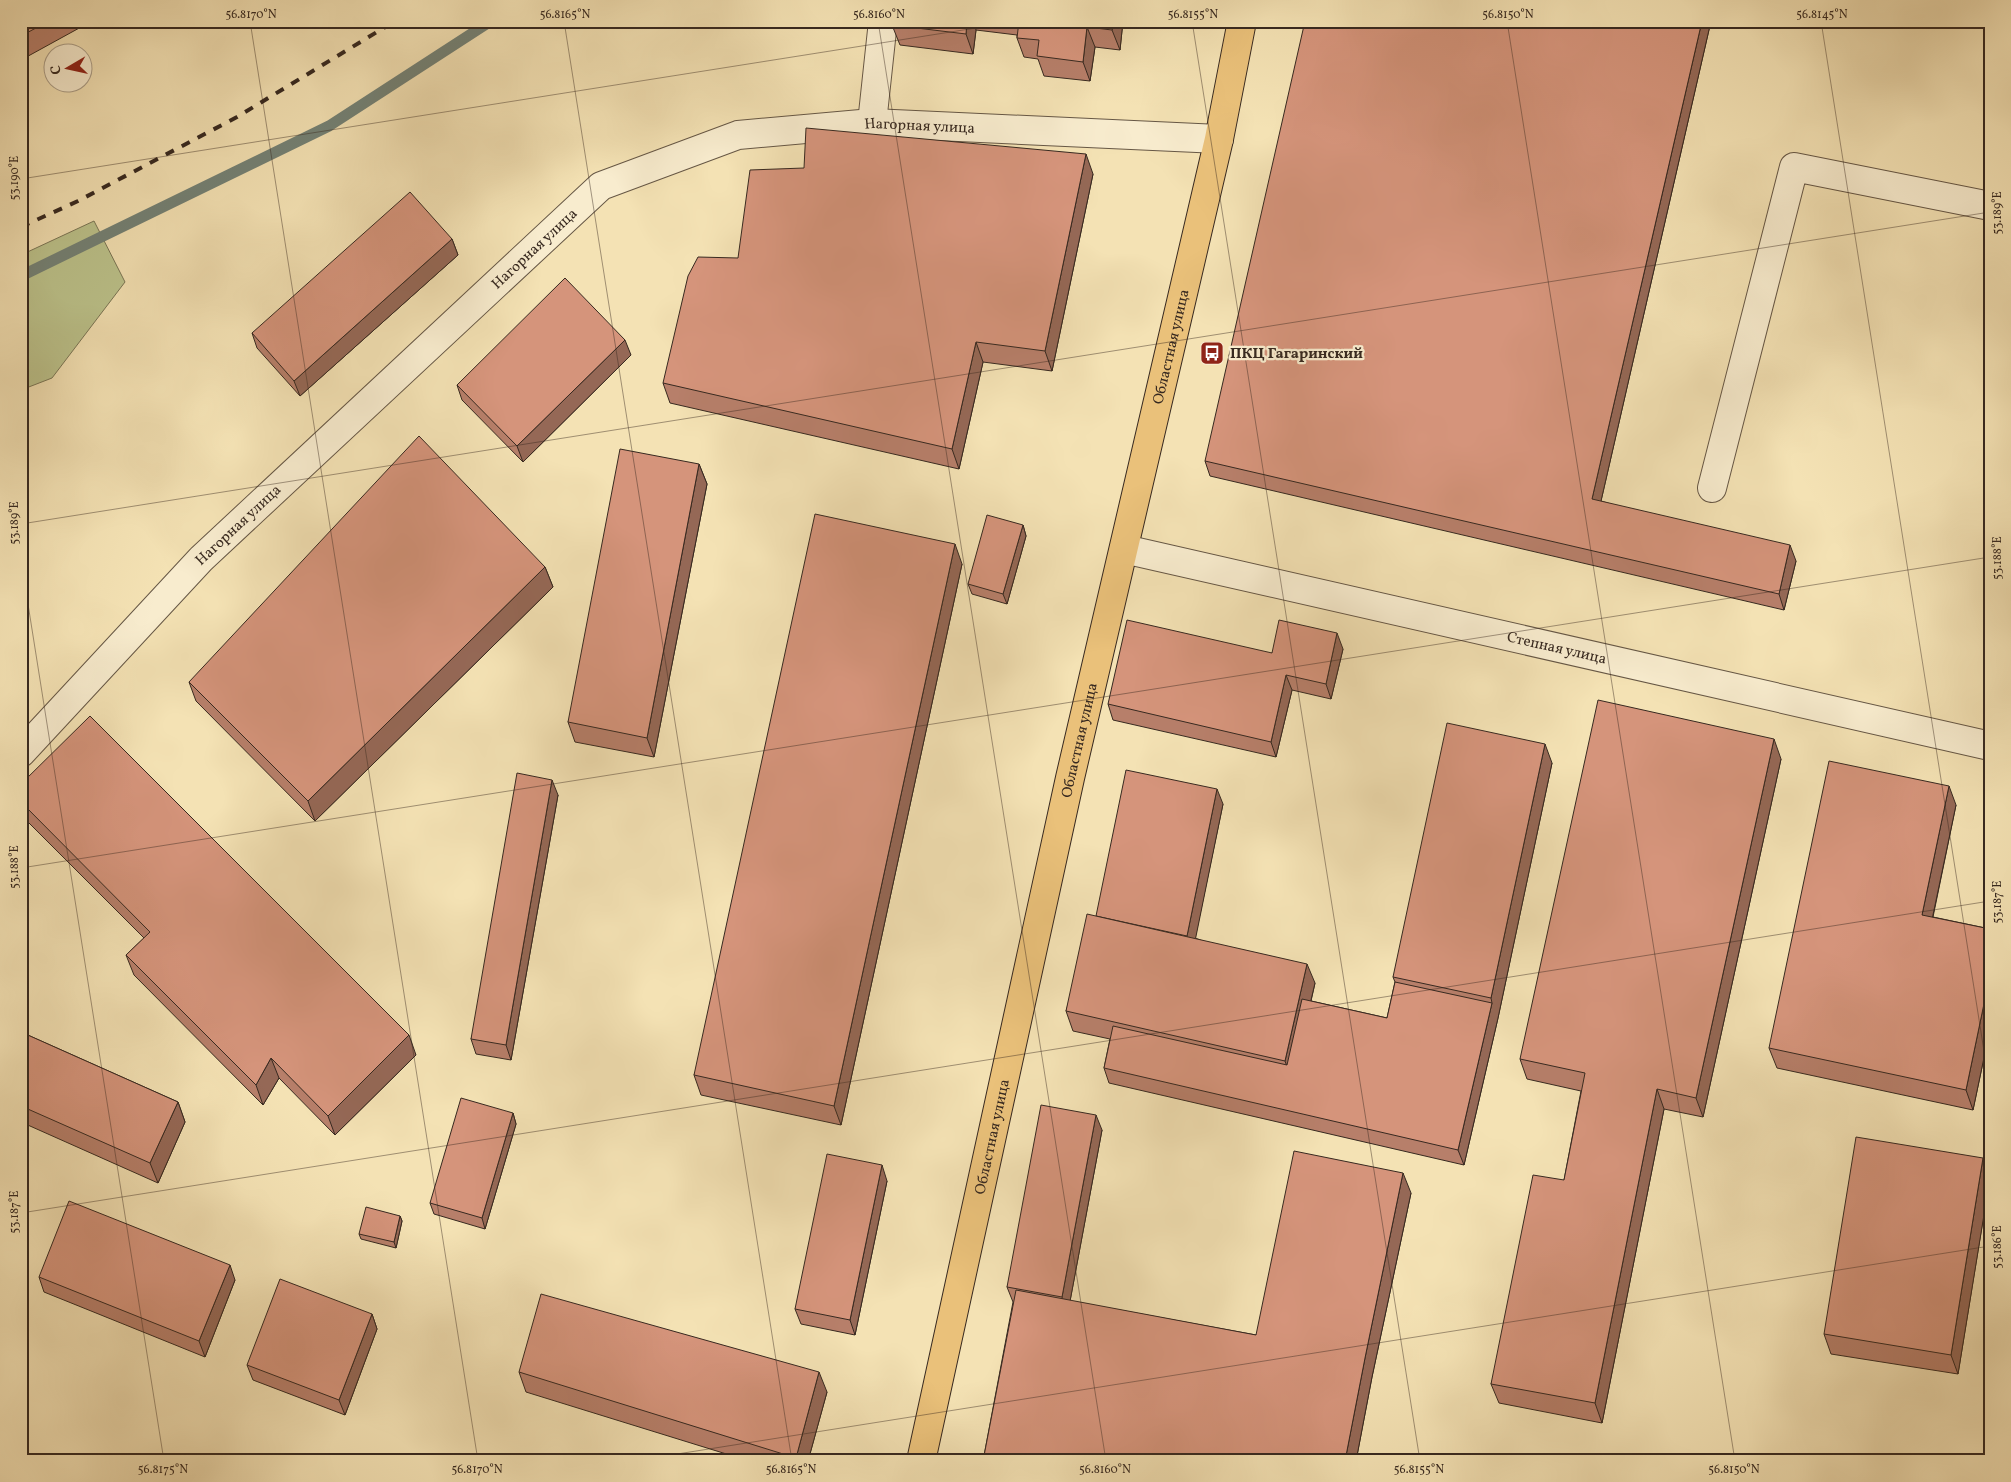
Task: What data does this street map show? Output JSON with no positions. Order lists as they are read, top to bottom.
{
  "streets": {
    "main road": ["Областная улица"],
    "street": ["Нагорная улица", "Степная улица"]
  },
  "crossings": [
    ["Нагорная улица", "Областная улица"],
    ["Областная улица", "Степная улица"]
  ],
  "places": {
    "bus stop": ["ПКЦ Гагаринский"]
  },
  "north": "left",
  "coordinates": [
    "56.8170°N",
    "56.8165°N",
    "56.8160°N",
    "56.8155°N",
    "56.8150°N",
    "56.8145°N",
    "53.190°E",
    "53.189°E",
    "53.188°E",
    "53.187°E",
    "53.186°E",
    "56.8175°N"
  ]
}
